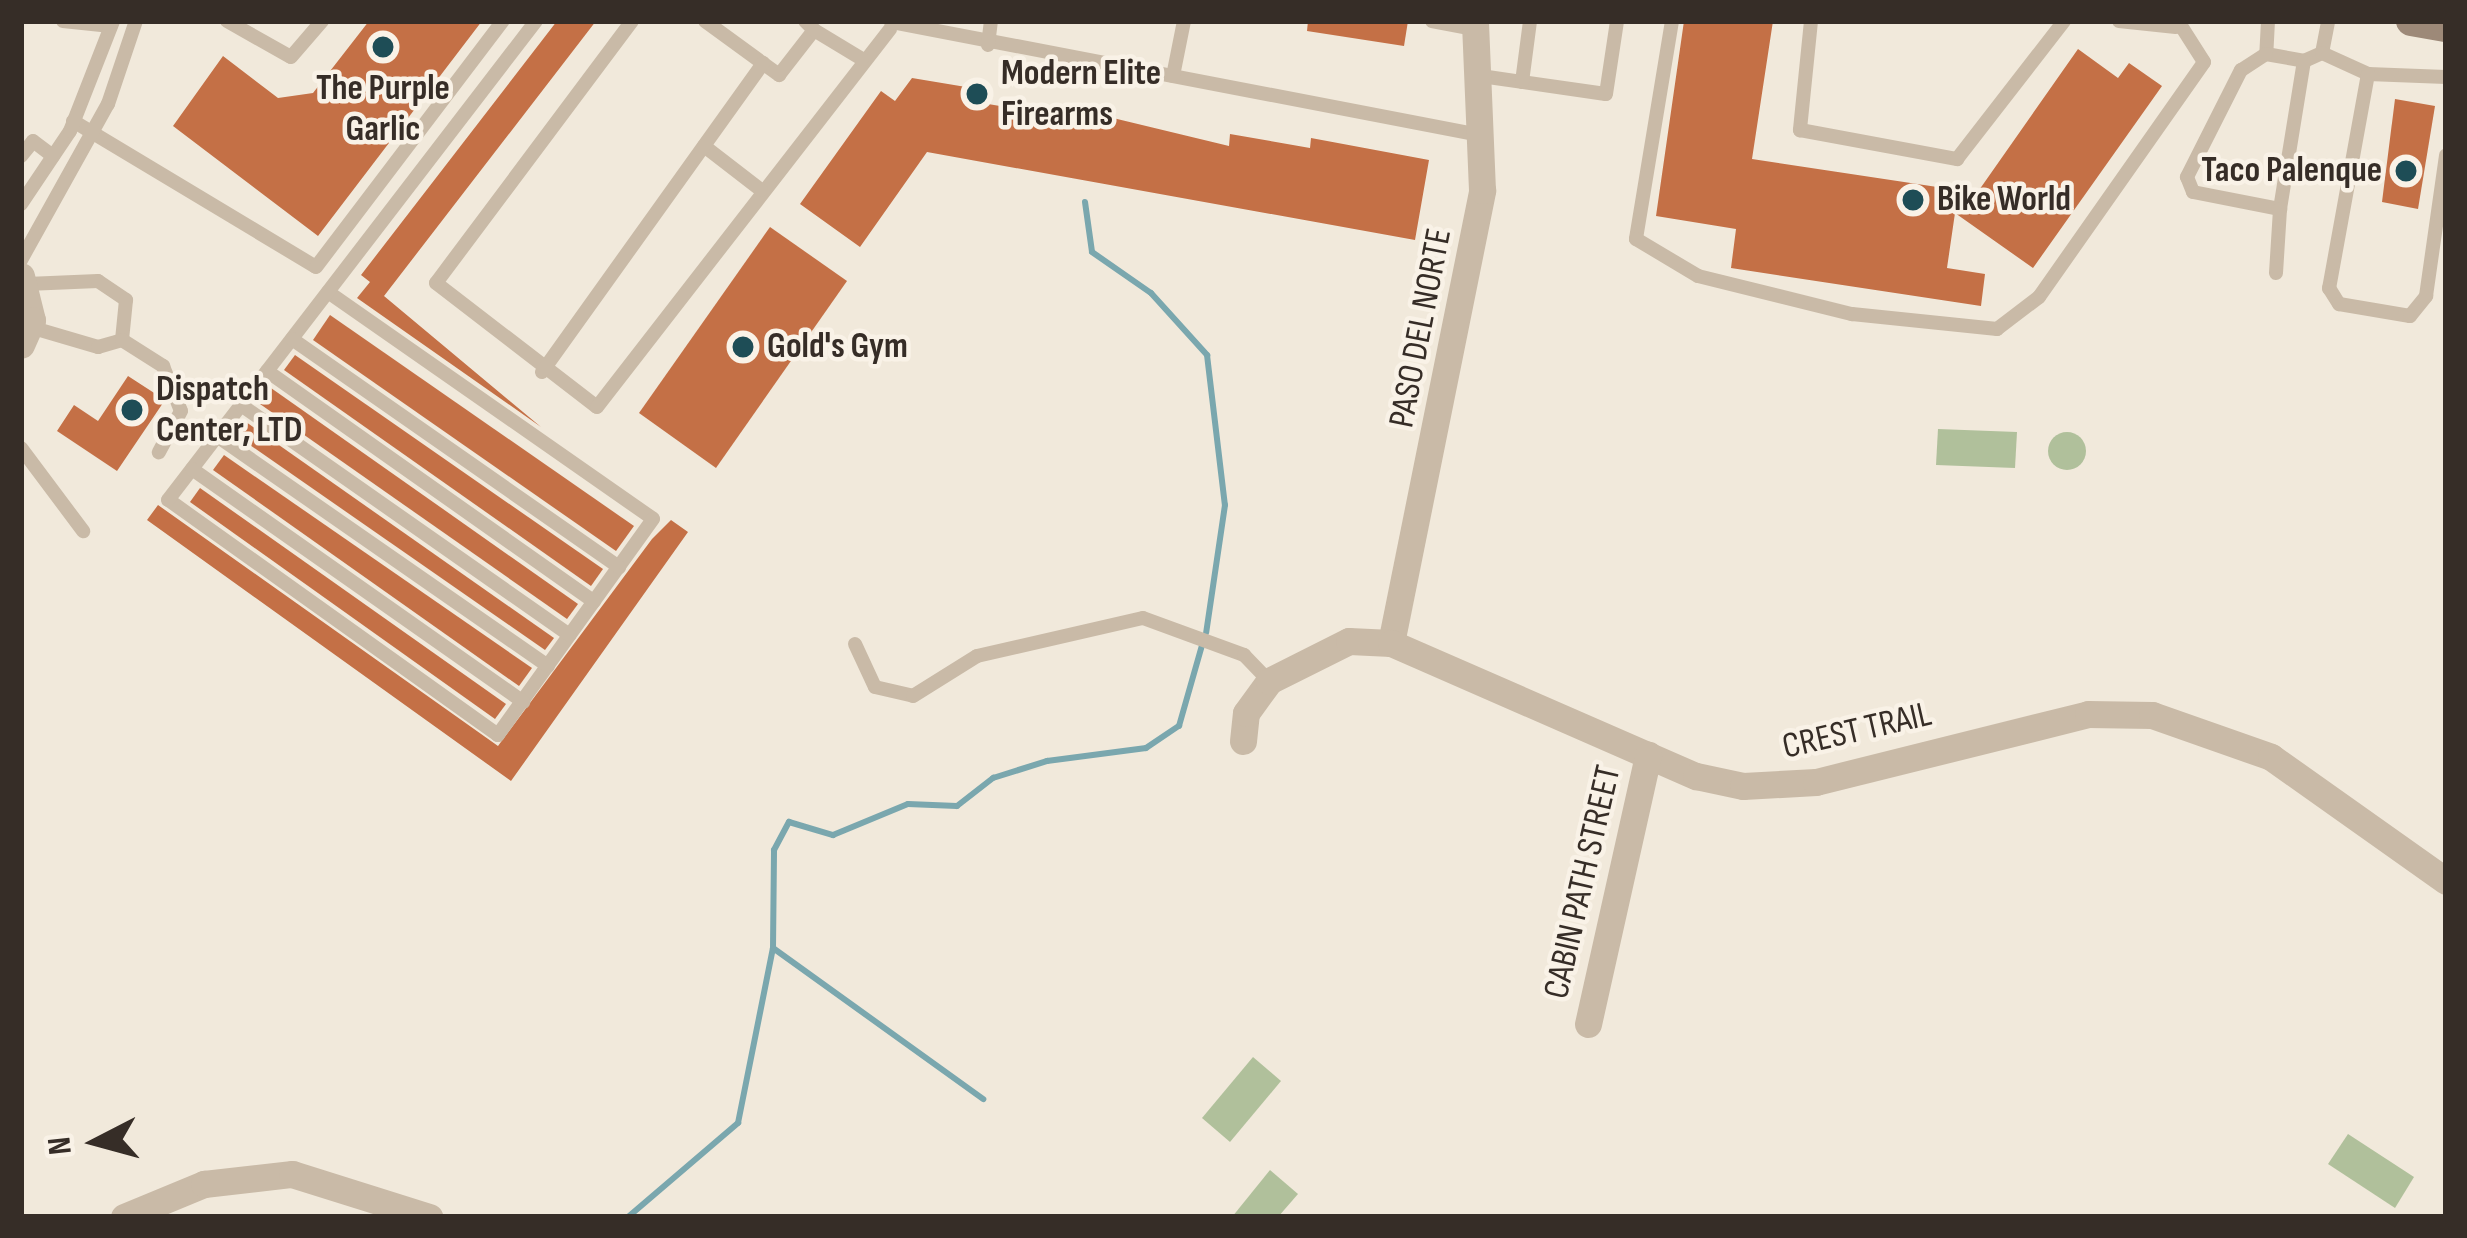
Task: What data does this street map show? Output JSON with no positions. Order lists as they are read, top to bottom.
{
  "streets": {
    "street": ["PASO DEL NORTE", "CREST TRAIL", "CABIN PATH STREET"]
  },
  "crossings": [
    ["PASO DEL NORTE", "CREST TRAIL"],
    ["CREST TRAIL", "CABIN PATH STREET"]
  ],
  "places": [
    "The Purple Garlic",
    "Modern Elite Firearms",
    "Taco Palenque",
    "Bike World",
    "Gold's Gym",
    "Dispatch Center, LTD"
  ],
  "north": "left"
}
